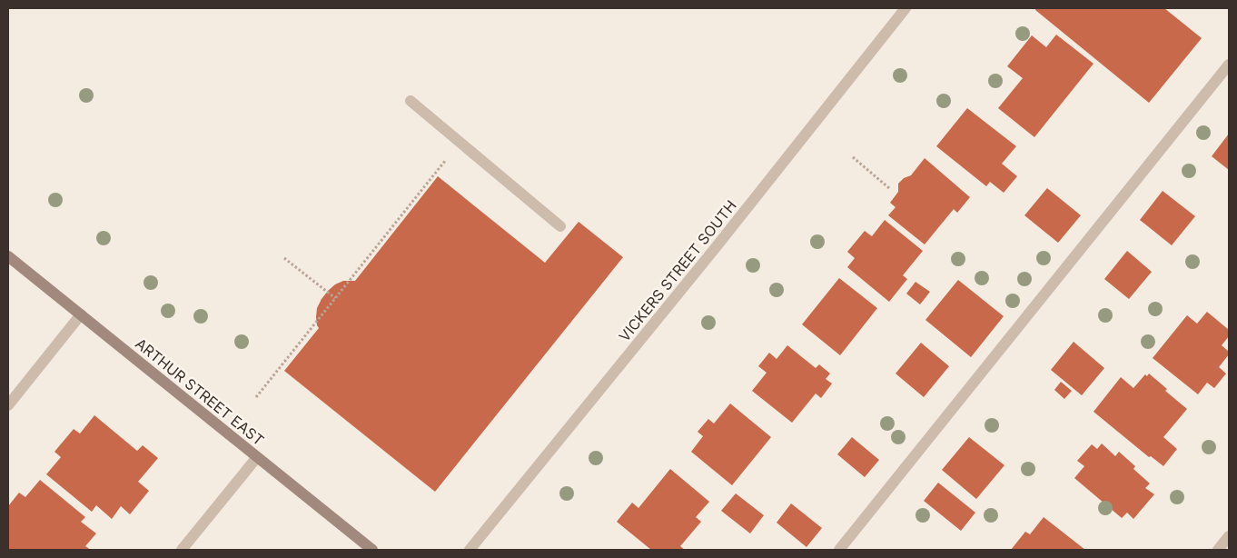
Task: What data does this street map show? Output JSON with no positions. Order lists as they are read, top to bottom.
{
  "streets": {
    "main road": ["ARTHUR STREET EAST"],
    "street": ["VICKERS STREET SOUTH"]
  }
}
